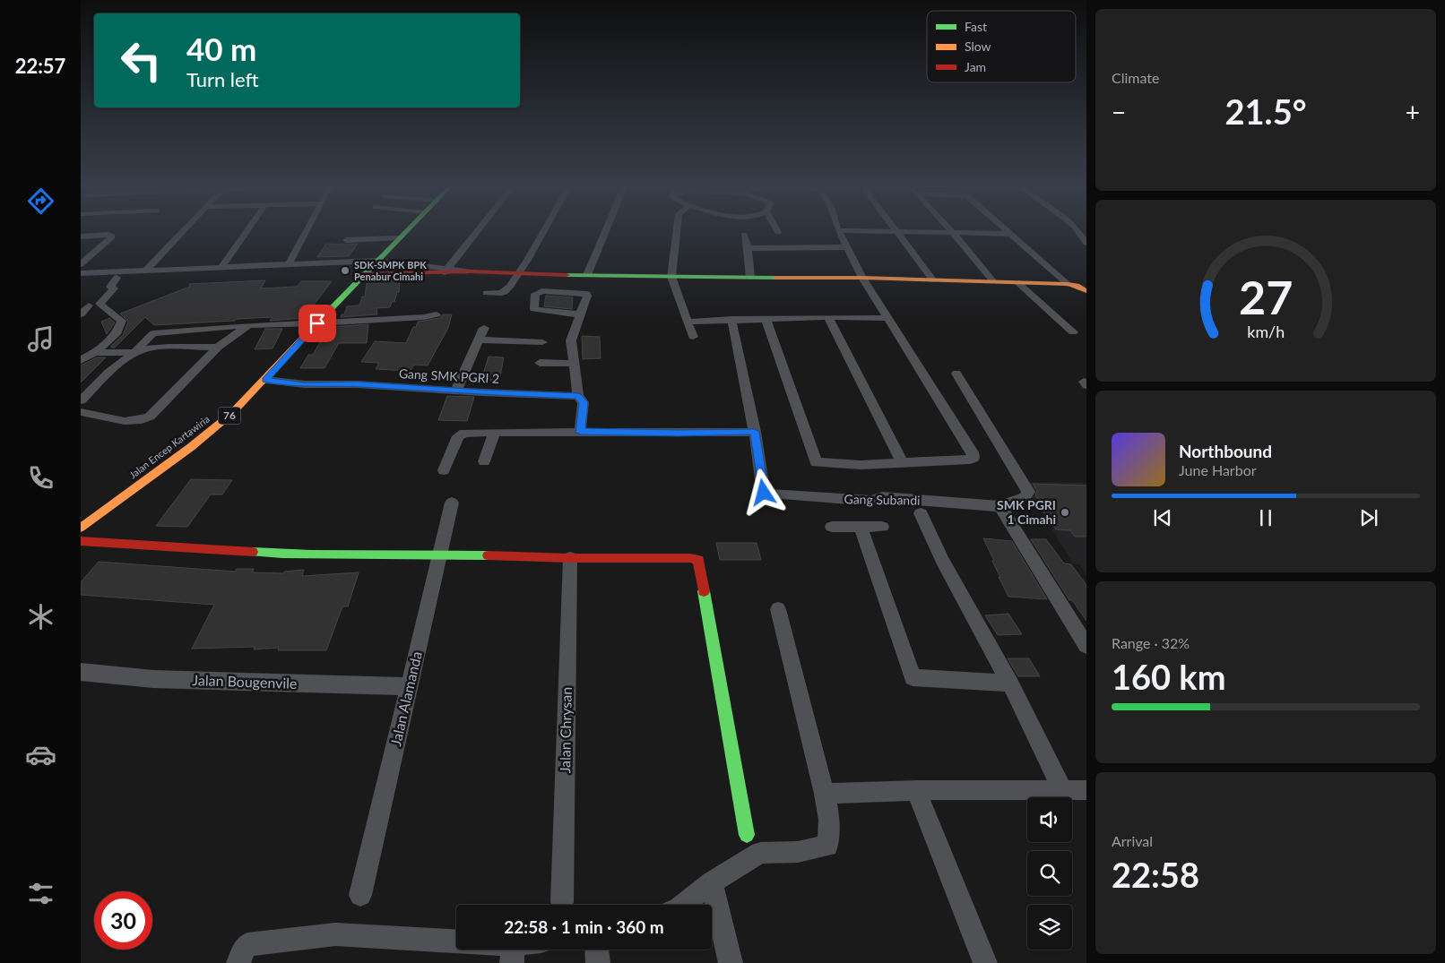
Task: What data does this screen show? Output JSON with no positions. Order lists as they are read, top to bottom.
{
  "streets": {
    "street": [
      "Gang SMK PGRI 2",
      "76",
      "Jalan Encep Kartawiria",
      "Gang Subandi",
      "Jalan Bougenvile",
      "Jalan Alamanda",
      "Jalan Chrysan"
    ]
  },
  "crossings": [
    ["Gang SMK PGRI 2", "Jalan Encep Kartawiria"],
    ["Jalan Bougenvile", "Jalan Alamanda"]
  ],
  "places": ["SDK-SMPK BPK Penabur Cimahi", "SMK PGRI 1 Cimahi"],
  "legend": ["Fast", "Slow", "Jam"],
  "page": {
    "tabs": "22:57",
    "tile": [
      "Climate",
      ["Range · 32%", "160 km"],
      ["Arrival", "22:58"]
    ],
    "turn": ["40 m", "Turn left"],
    "heat": ["−", "21.5°", "+"],
    "song": ["Northbound", "June Harbor"],
    "limit": "30",
    "trip": "22:58 · 1 min · 360 m",
    "gauge": ["27", "km/h"]
  }
}
